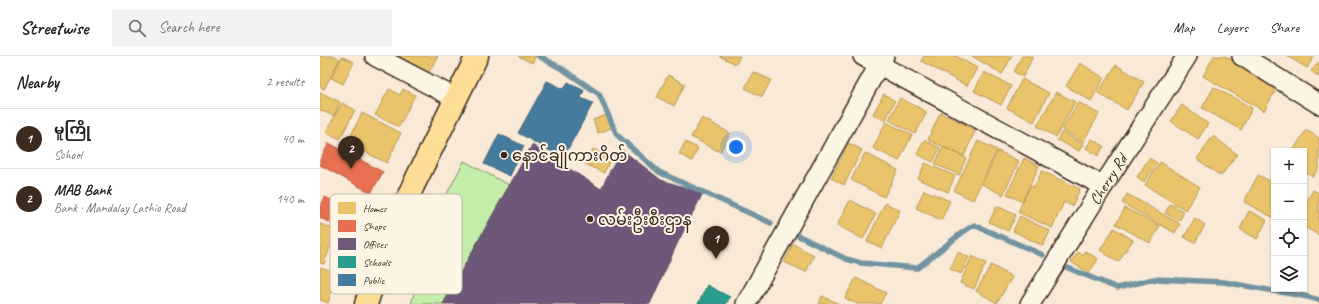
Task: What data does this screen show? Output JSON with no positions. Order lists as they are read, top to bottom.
{
  "streets": {
    "street": ["Cherry Rd"]
  },
  "places": ["နောင်ချိုကားဂိတ်", "လမ်းဦးစီးဌာန"],
  "legend": [
    "Homes",
    "Shops",
    "Offices",
    "Schools",
    "Public"
  ],
  "page": {
    "header": "Streetwise",
    "search": "Search here",
    "nav": ["Map", "Layers", "Share"],
    "heading": ["Nearby", "2 results"],
    "list": [
      {
        "mark": "1",
        "name": "မူကြို",
        "note": "School",
        "value": "40 m"
      },
      {
        "mark": "2",
        "name": "MAB Bank",
        "note": "Bank · Mandalay Lashio Road",
        "value": "140 m"
      }
    ],
    "pins": ["2", "1"],
    "map_buttons": ["+", "−"]
  }
}
